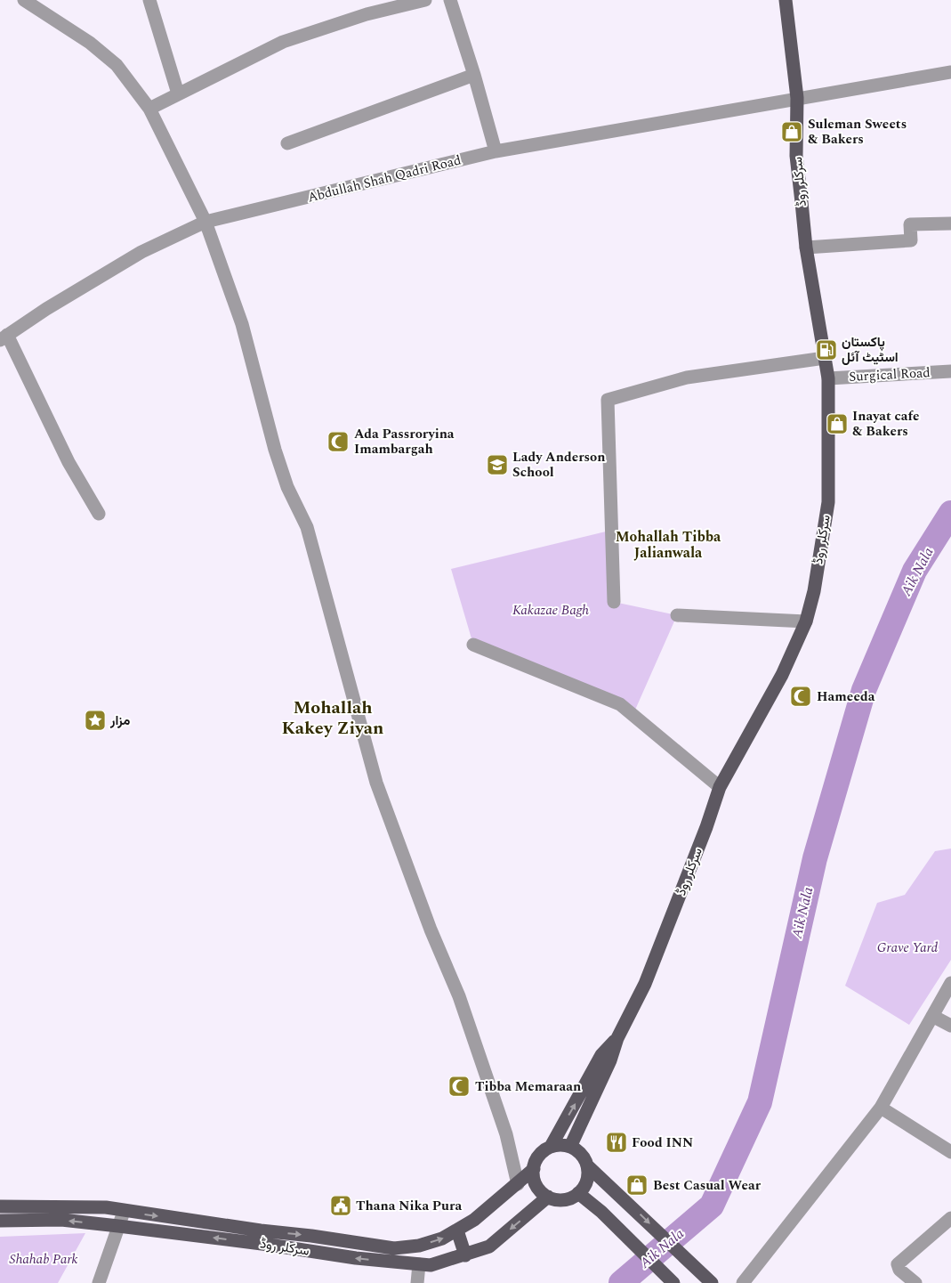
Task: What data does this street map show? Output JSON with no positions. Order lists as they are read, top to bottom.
{
  "streets": {
    "main road": ["سرکلر روڈ"],
    "street": ["Abdullah Shah Qadri Road", "Surgical Road"]
  },
  "crossings": [
    ["Abdullah Shah Qadri Road", "سرکلر روڈ"],
    ["سرکلر روڈ", "Surgical Road"]
  ],
  "districts": ["Mohallah Tibba Jalianwala", "Mohallah Kakey Ziyan"],
  "water": ["Aik Nala"],
  "parks": ["Kakazae Bagh", "Grave Yard", "Shahab Park"],
  "places": {
    "shop": ["Suleman Sweets & Bakers", "Inayat cafe & Bakers", "Best Casual Wear"],
    "fuel station": ["پاکستان اسٹیٹ آئل"],
    "mosque": ["Ada Passroryina Imambargah", "Hameeda", "Tibba Memaraan"],
    "school or university": ["Lady Anderson School"],
    "place": ["مزار"],
    "restaurant": ["Food INN"],
    "public building": ["Thana Nika Pura"]
  }
}
